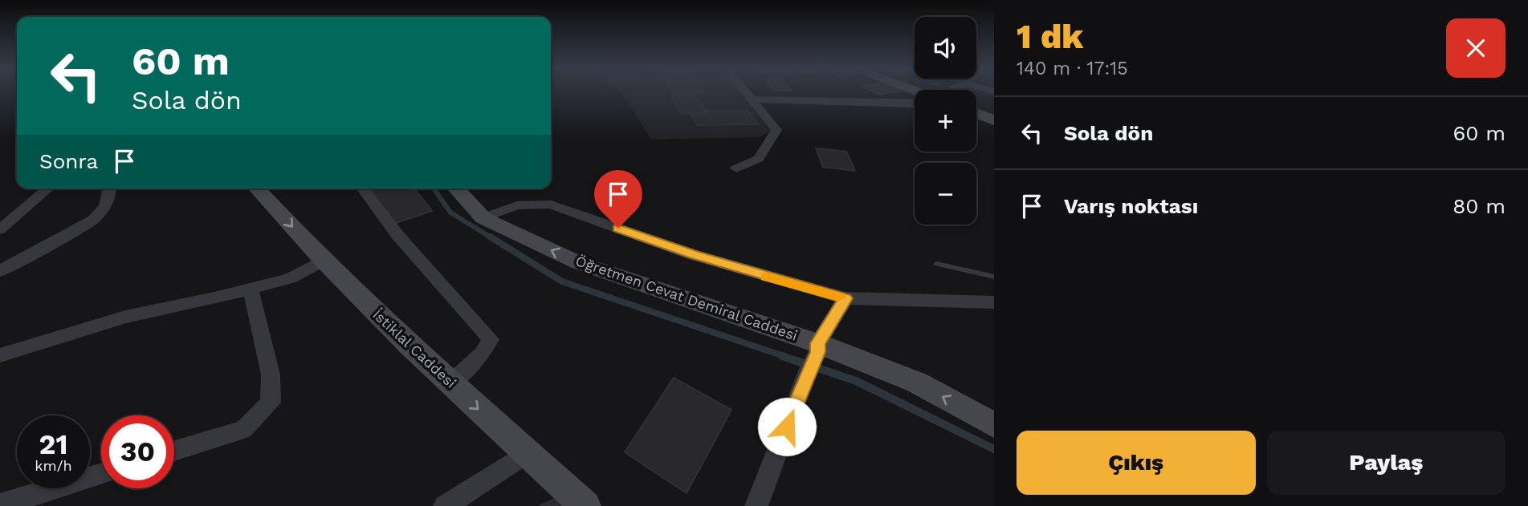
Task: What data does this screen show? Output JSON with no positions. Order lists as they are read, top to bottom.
{
  "streets": {
    "main road": ["Öğretmen Cevat Demiral Caddesi", "İstiklal Caddesi"]
  },
  "one_way": ["Öğretmen Cevat Demiral Caddesi", "İstiklal Caddesi"],
  "page": {
    "heading": ["1 dk", "140 m · 17:15"],
    "map_buttons": ["+", "−"],
    "turn": ["60 m", "Sola dön"],
    "list": [
      {
        "name": "Sola dön",
        "value": "60 m"
      },
      {
        "name": "Varış noktası",
        "value": "80 m"
      }
    ],
    "then": "Sonra",
    "speed": "21 km/h",
    "limit": "30",
    "buttons": ["Çıkış", "Paylaş"]
  }
}
